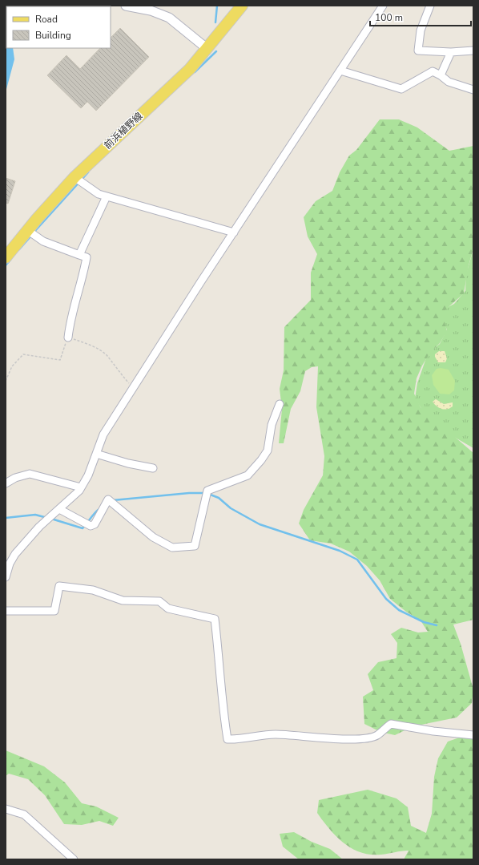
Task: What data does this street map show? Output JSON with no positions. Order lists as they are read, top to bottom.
{
  "streets": {
    "main road": ["前浜植野線"]
  },
  "legend": ["Road", "Building"],
  "scale_bar": "100 m"
}
